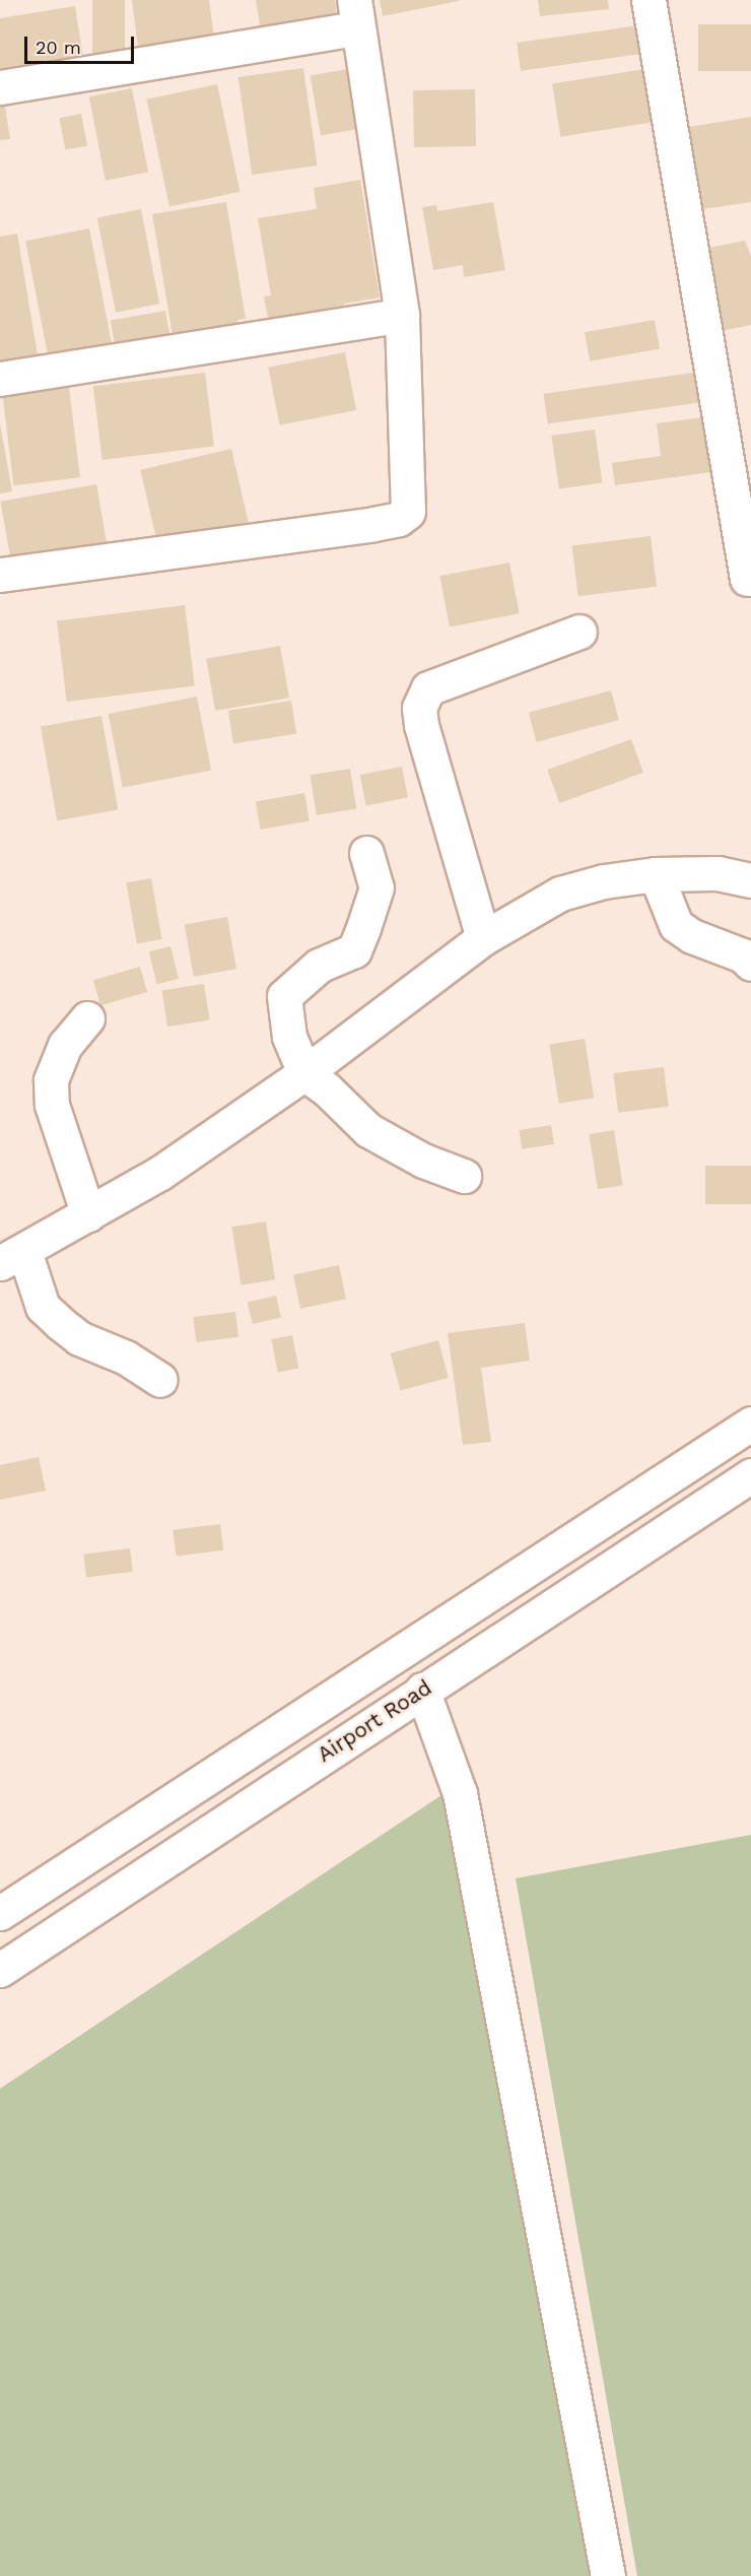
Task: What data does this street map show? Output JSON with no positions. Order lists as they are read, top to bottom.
{
  "streets": {
    "street": ["Airport Road"]
  },
  "scale_bar": "20 m"
}
